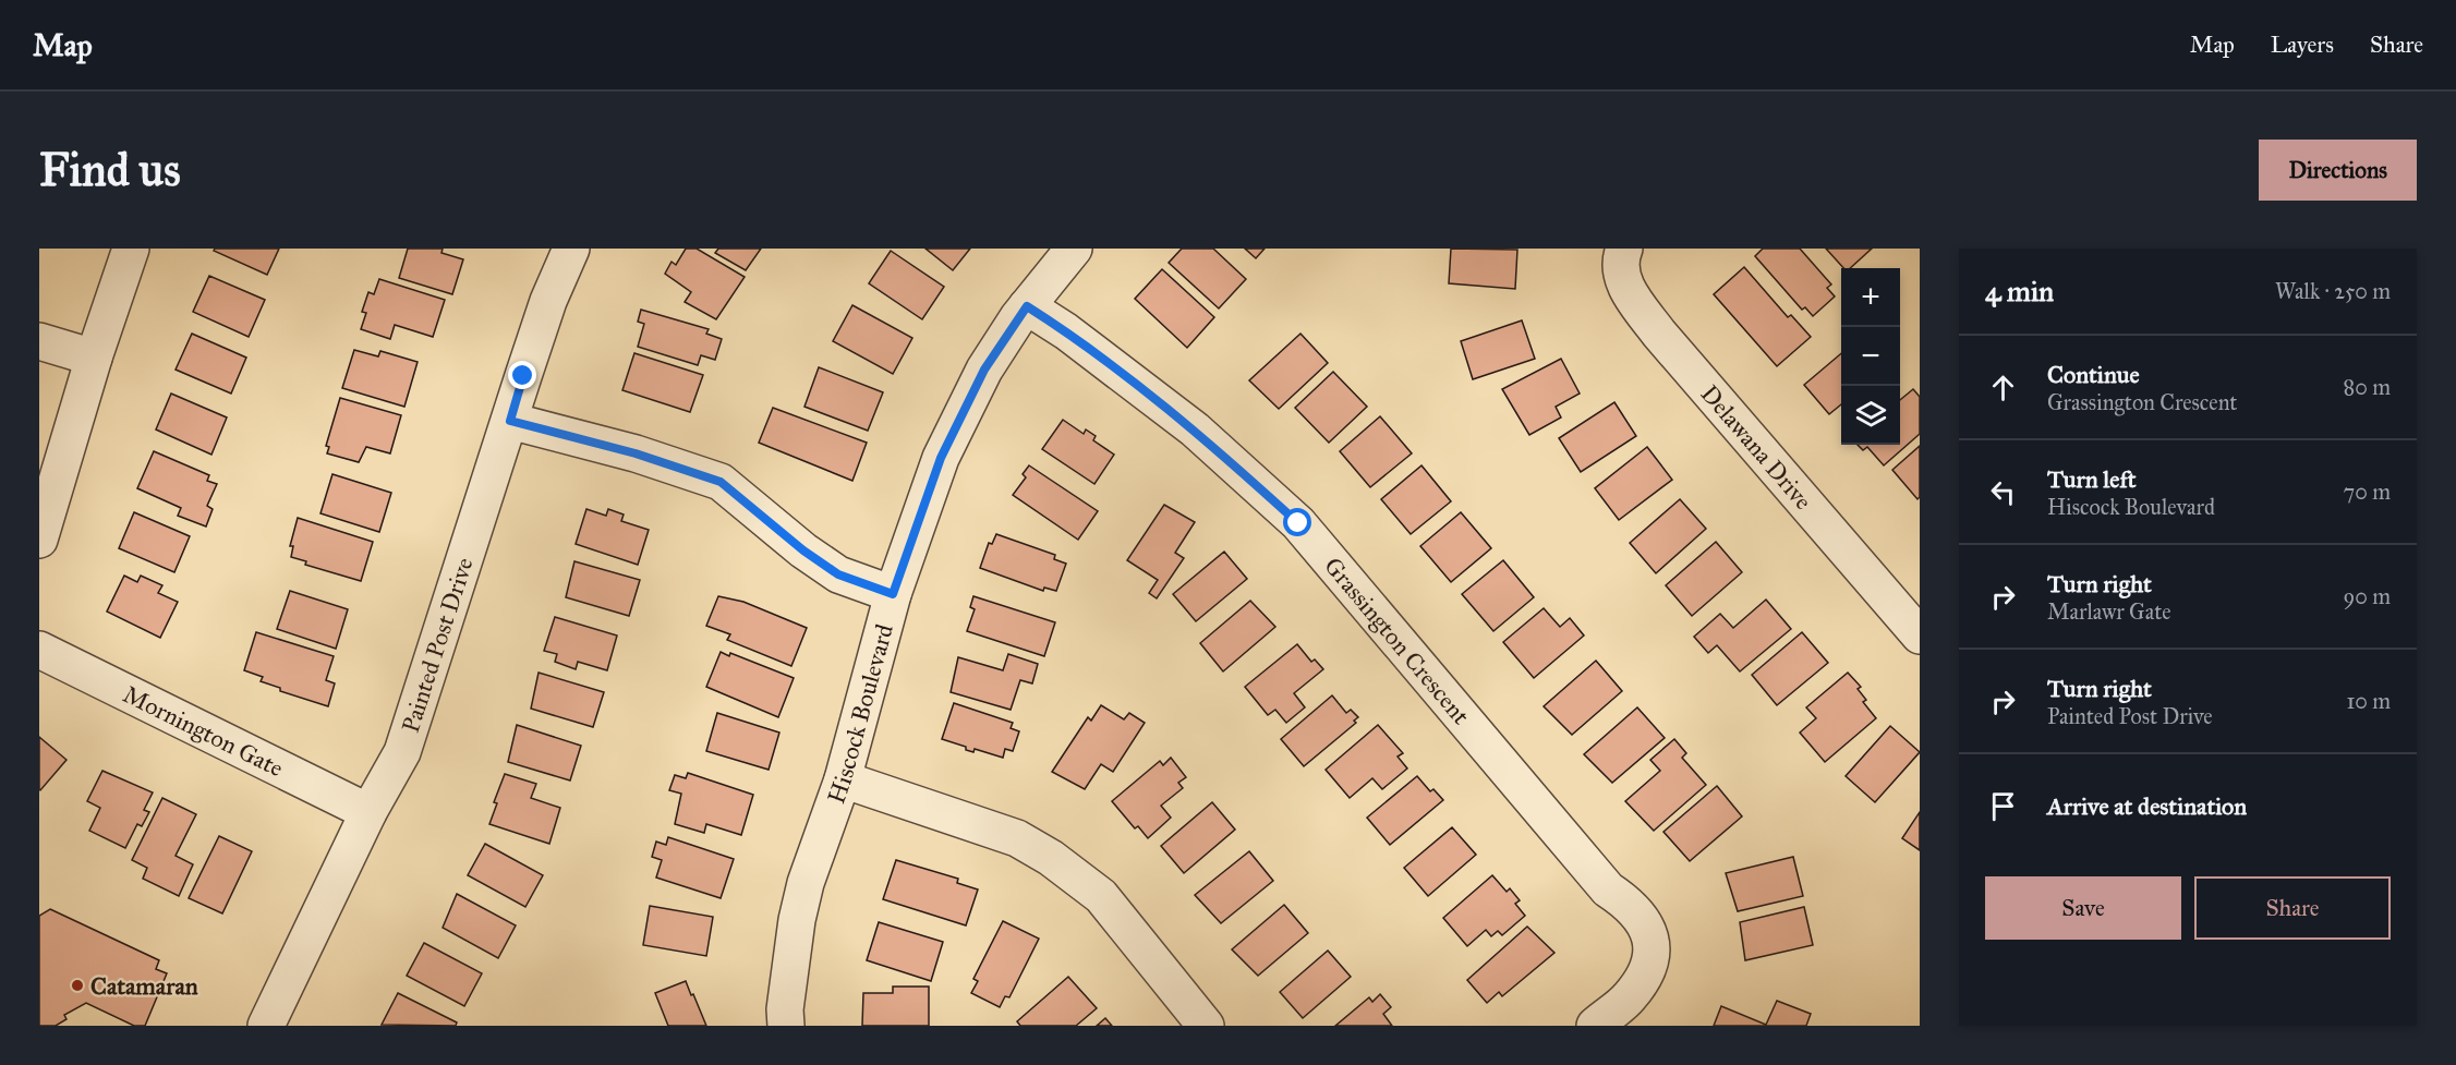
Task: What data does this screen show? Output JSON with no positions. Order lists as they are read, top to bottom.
{
  "streets": {
    "street": [
      "Delawana Drive",
      "Grassington Crescent",
      "Painted Post Drive",
      "Hiscock Boulevard",
      "Mornington Gate"
    ]
  },
  "crossings": [
    ["Grassington Crescent", "Hiscock Boulevard"],
    ["Painted Post Drive", "Mornington Gate"]
  ],
  "places": ["Catamaran"],
  "page": {
    "header": "Map",
    "nav": ["Map", "Layers", "Share"],
    "buttons": [
      "Directions",
      ["Save", "Share"]
    ],
    "title": "Find us",
    "heading": ["4 min", "Walk · 250 m"],
    "map_buttons": ["+", "−"],
    "list": [
      ["Continue", "Grassington Crescent", "80 m"],
      ["Turn left", "Hiscock Boulevard", "70 m"],
      ["Turn right", "Marlawr Gate", "90 m"],
      ["Turn right", "Painted Post Drive", "10 m"],
      "Arrive at destination"
    ]
  }
}
